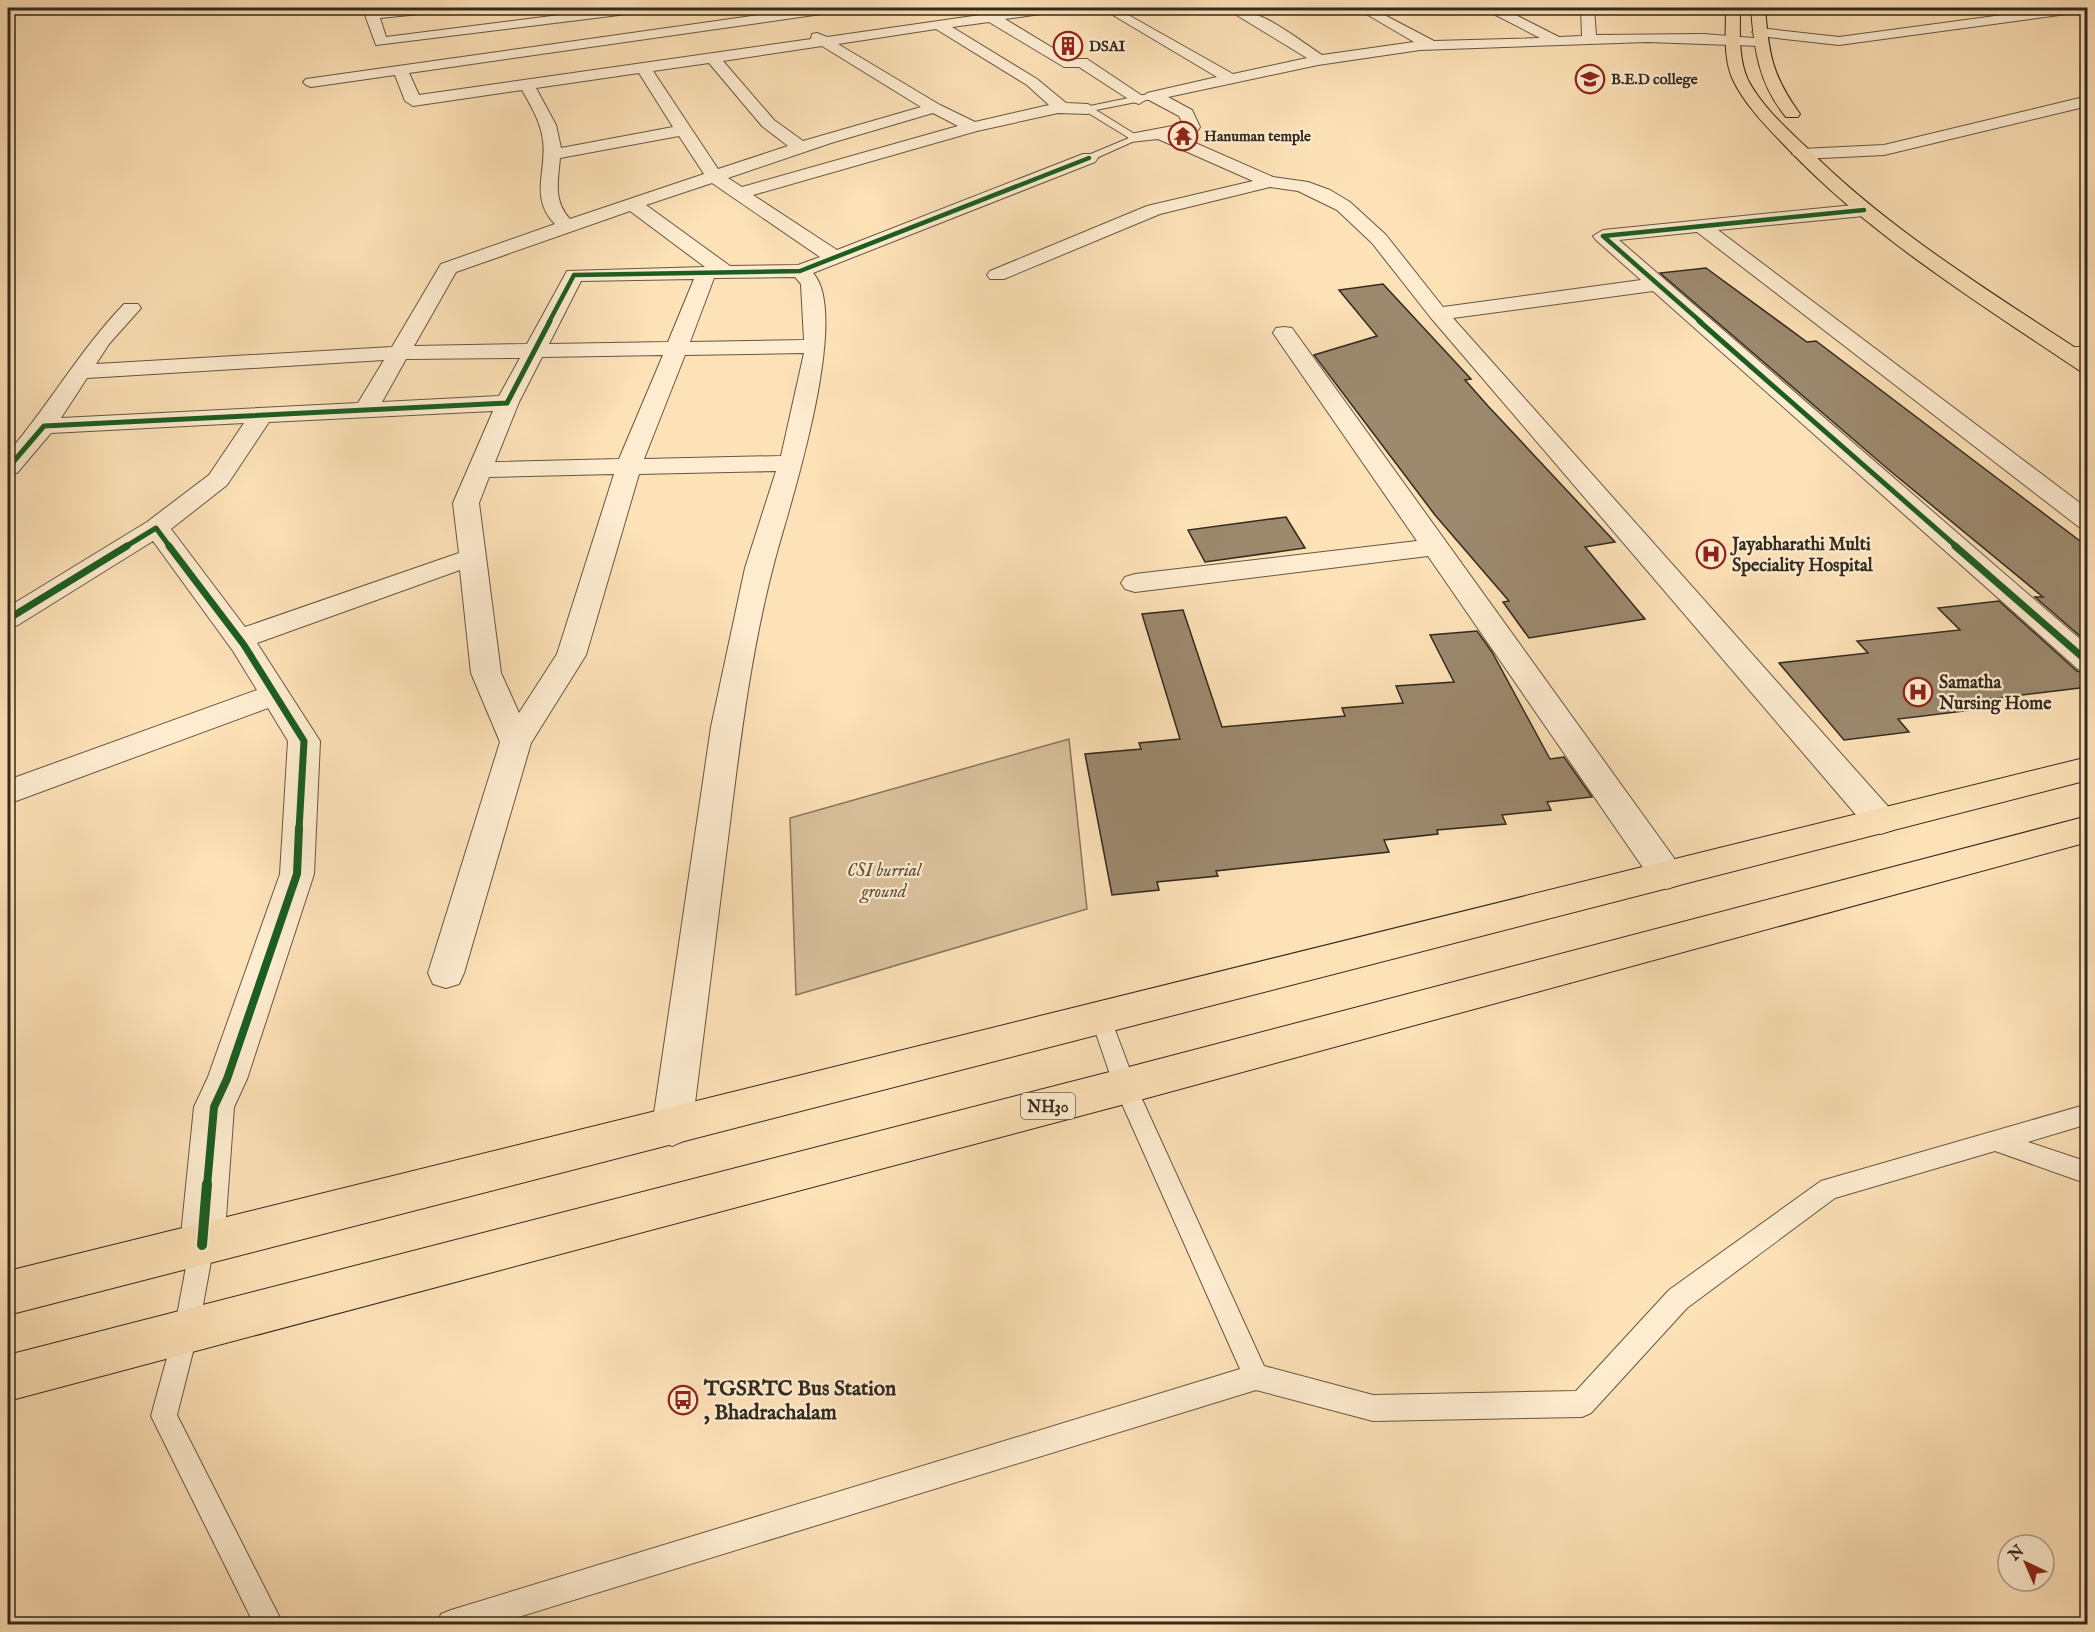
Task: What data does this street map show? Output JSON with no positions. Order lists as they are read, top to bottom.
{
  "streets": {
    "main road": ["NH30"]
  },
  "parks": ["CSI burrial ground"],
  "places": {
    "building": ["DSAI"],
    "school or university": ["B.E.D college"],
    "temple": ["Hanuman temple"],
    "hospital": ["Jayabharathi Multi Speciality Hospital", "Samatha Nursing Home"],
    "bus stop": ["TGSRTC Bus Station , Bhadrachalam"]
  },
  "north": "top left"
}
